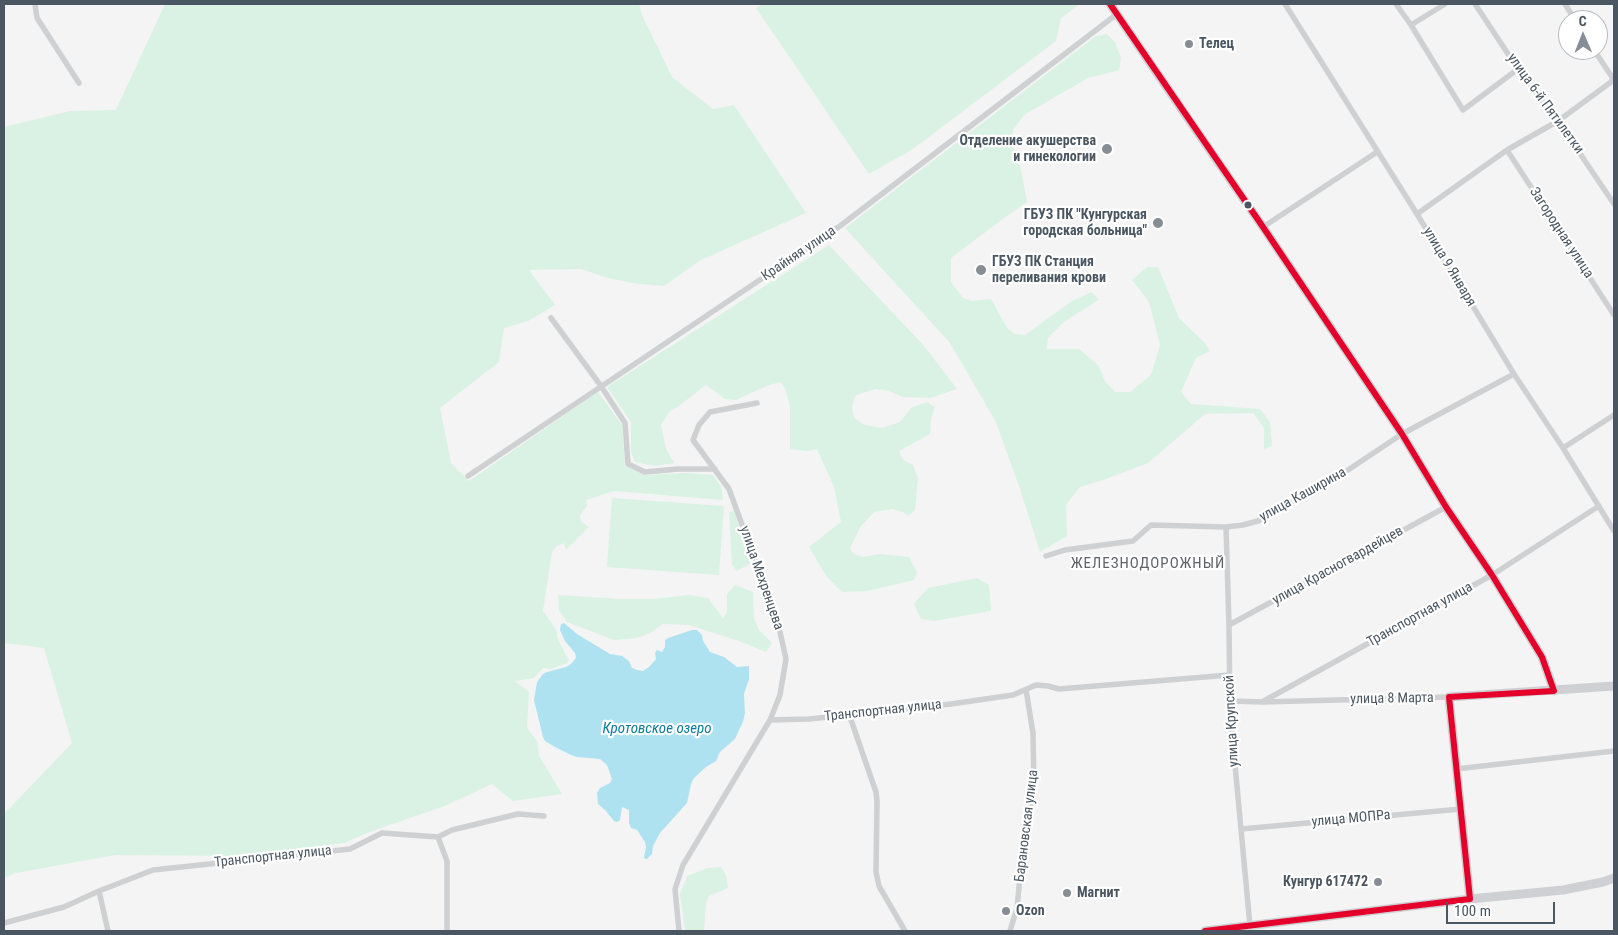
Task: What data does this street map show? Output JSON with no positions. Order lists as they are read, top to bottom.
{
  "streets": {
    "street": [
      "улица 6-й Пятилетки",
      "Загородная улица",
      "Крайняя улица",
      "улица 9 Января",
      "улица Каширина",
      "улица Красногвардейцев",
      "улица Мехренцева",
      "Транспортная улица",
      "улица 8 Марта",
      "улица Крупской",
      "улица МОПРа",
      "Барановская улица"
    ]
  },
  "crossings": [
    ["улица 9 Января", "улица Каширина"],
    ["улица 9 Января", "Транспортная улица"],
    ["улица Каширина", "улица Крупской"],
    ["улица Красногвардейцев", "улица Крупской"],
    ["улица Мехренцева", "Транспортная улица"],
    ["Транспортная улица", "улица 8 Марта"],
    ["Транспортная улица", "улица Крупской"],
    ["Транспортная улица", "Барановская улица"],
    ["улица 8 Марта", "улица Крупской"],
    ["улица Крупской", "улица МОПРа"]
  ],
  "districts": ["ЖЕЛЕЗНОДОРОЖНЫЙ"],
  "water": ["Кротовское озеро"],
  "places": [
    "Телец",
    "Отделение акушерства и гинекологии",
    "ГБУЗ ПК \"Кунгурская городская больница\"",
    "ГБУЗ ПК Станция переливания крови",
    "Кунгур 617472",
    "Магнит",
    "Ozon"
  ],
  "scale_bar": "100 m",
  "north": "top"
}
